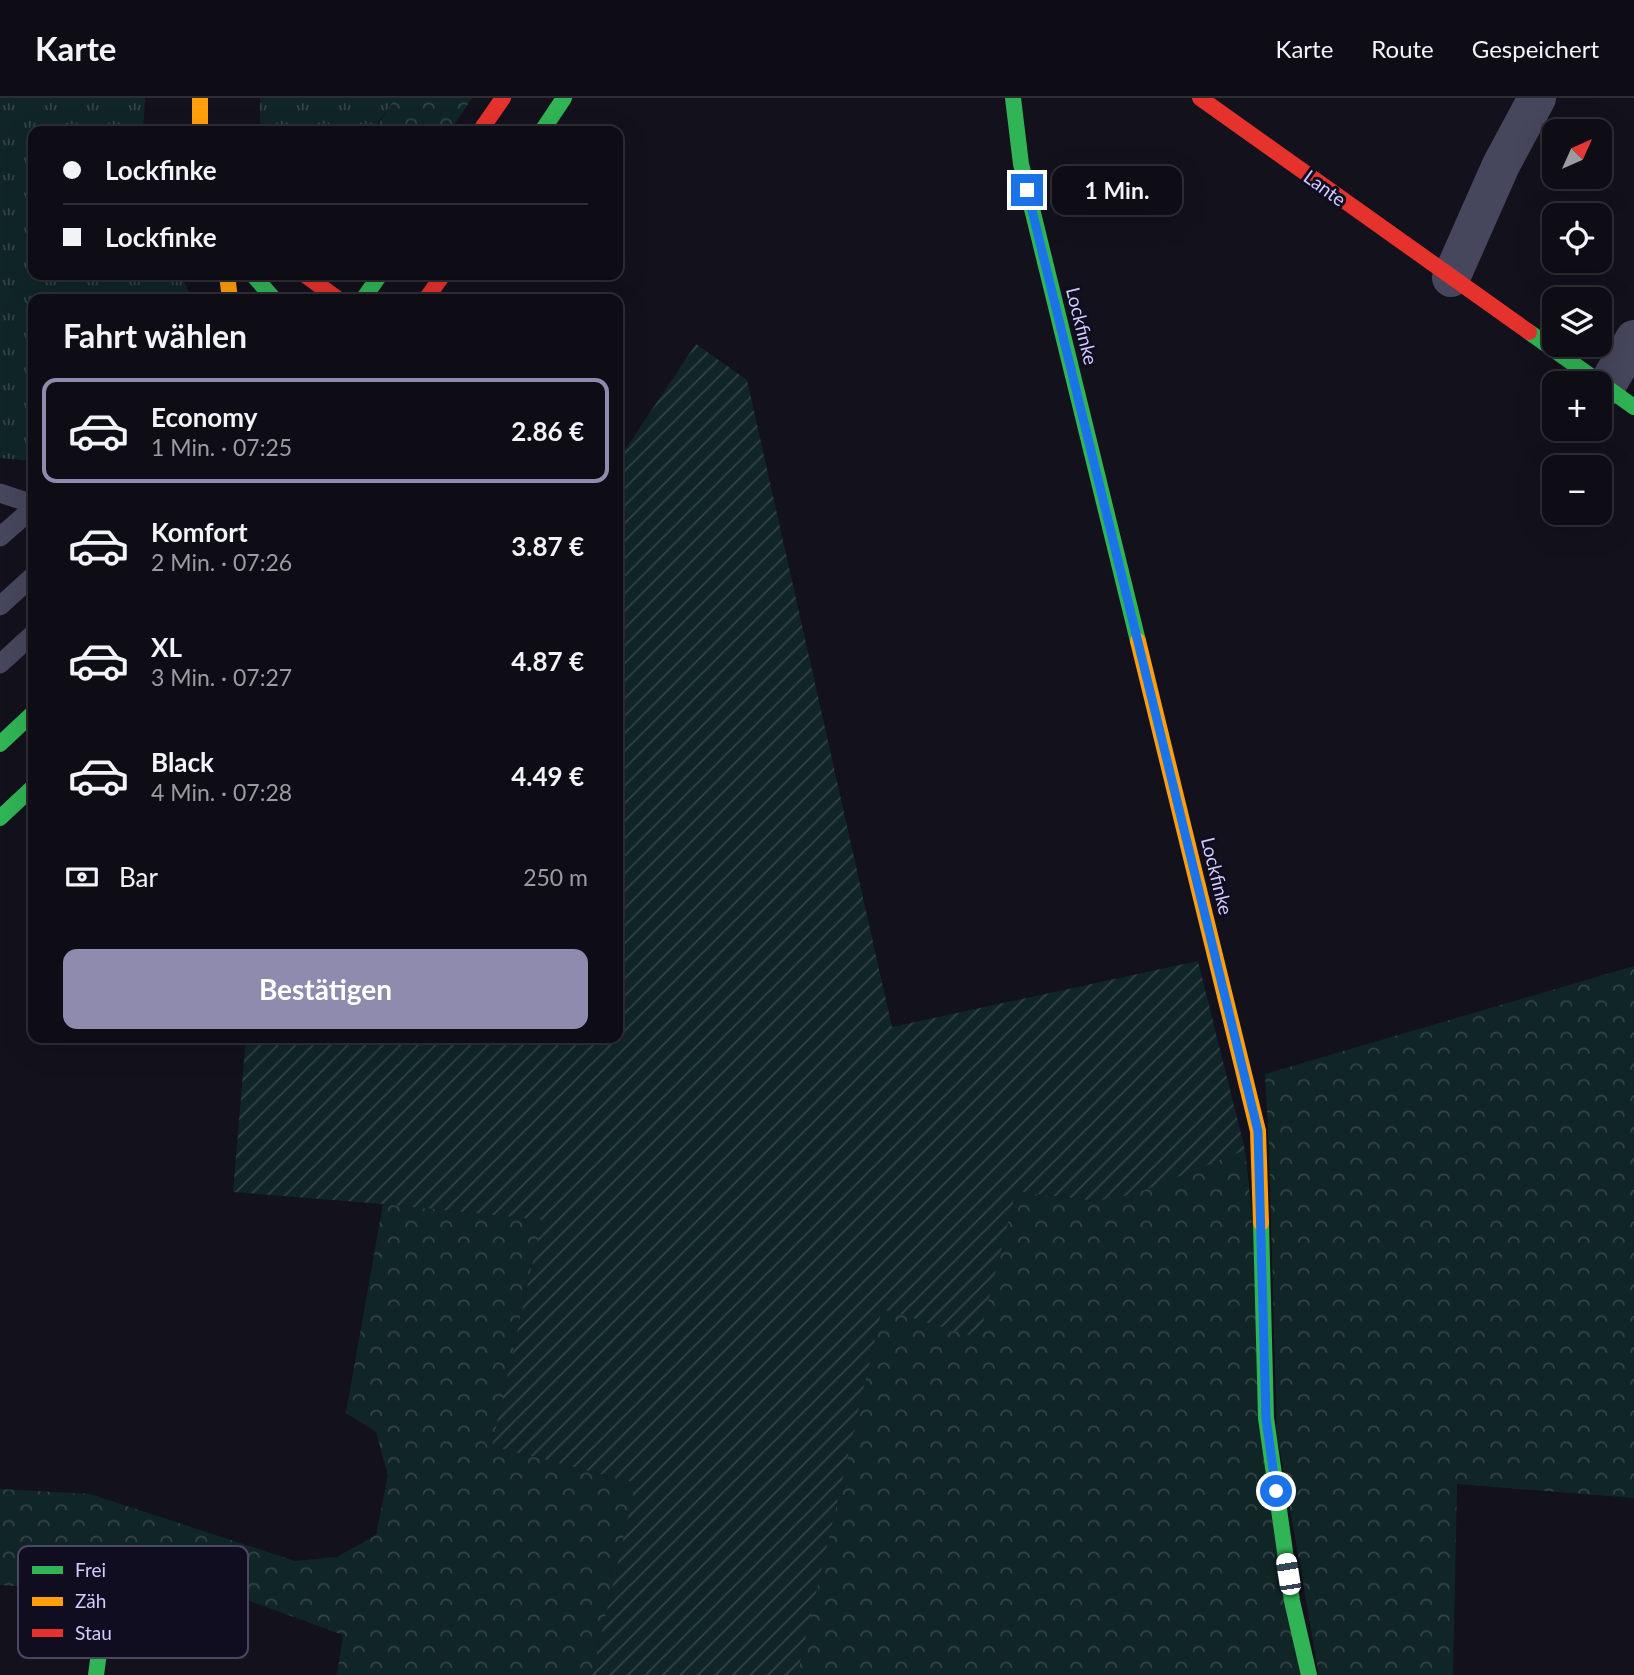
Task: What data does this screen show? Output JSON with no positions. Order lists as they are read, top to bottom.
{
  "streets": {
    "street": ["Lante", "Lockfinke"]
  },
  "legend": ["Frei", "Zäh", "Stau"],
  "north": "top right",
  "page": {
    "header": "Karte",
    "nav": ["Karte", "Route", "Gespeichert"],
    "map_buttons": ["+", "−"],
    "banner": ["Lockfinke", "Lockfinke"],
    "bubble": "1 Min.",
    "heading": "Fahrt wählen",
    "list": [
      {
        "name": "Economy",
        "note": "1 Min. · 07:25",
        "value": "2.86 €"
      },
      {
        "name": "Komfort",
        "note": "2 Min. · 07:26",
        "value": "3.87 €"
      },
      {
        "name": "XL",
        "note": "3 Min. · 07:27",
        "value": "4.87 €"
      },
      {
        "name": "Black",
        "note": "4 Min. · 07:28",
        "value": "4.49 €"
      }
    ],
    "pay": ["Bar", "250 m"],
    "buttons": "Bestätigen"
  }
}
